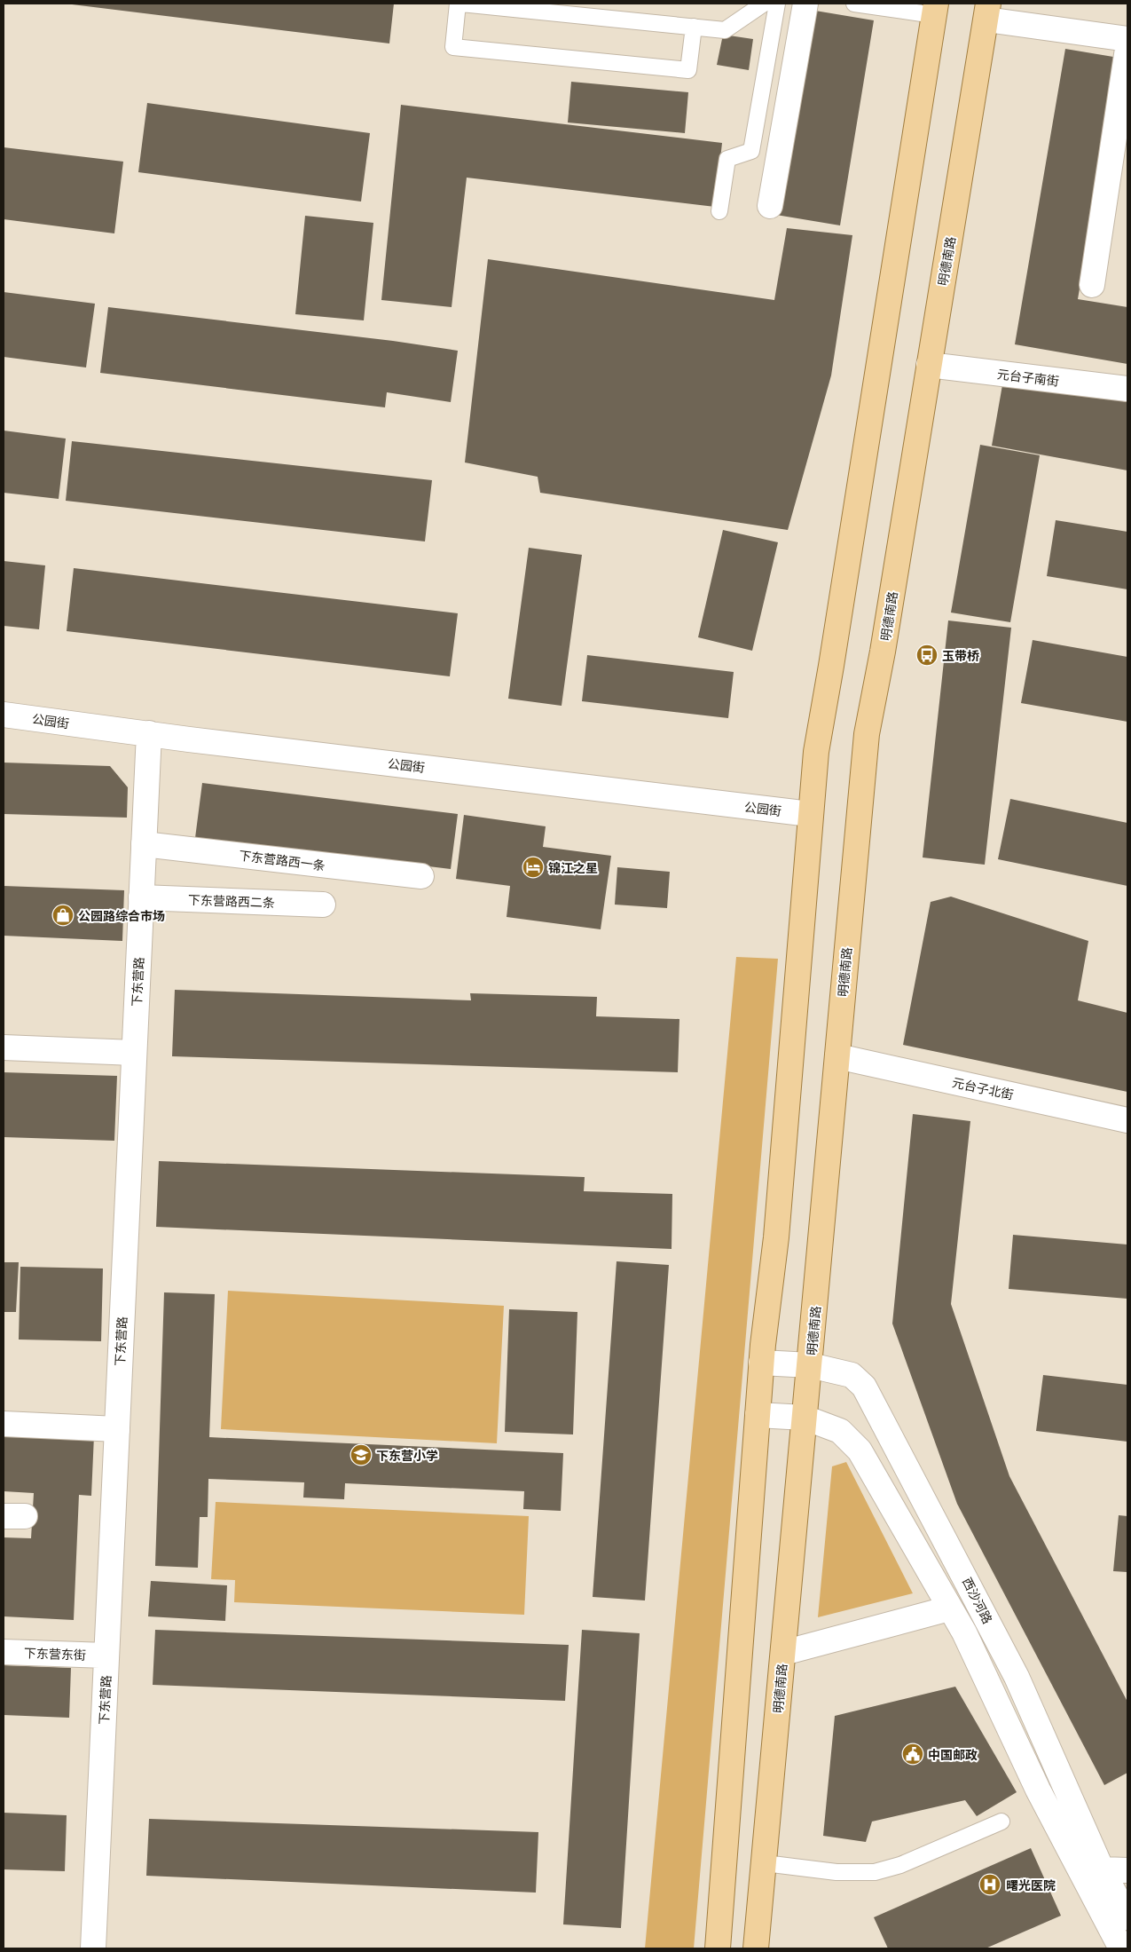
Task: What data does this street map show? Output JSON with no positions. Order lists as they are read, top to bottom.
{
  "streets": {
    "main road": ["明德南路"],
    "street": [
      "元台子南街",
      "公园街",
      "下东营路西一条",
      "下东营路西二条",
      "下东营路",
      "元台子北街",
      "西沙河路",
      "下东营东街"
    ]
  },
  "crossings": [
    ["明德南路", "元台子南街"],
    ["明德南路", "元台子北街"],
    ["明德南路", "西沙河路"],
    ["公园街", "下东营路"],
    ["下东营路西一条", "下东营路"],
    ["下东营路西二条", "下东营路"],
    ["下东营路", "下东营东街"]
  ],
  "places": {
    "bus stop": ["玉带桥"],
    "hotel": ["锦江之星"],
    "shop": ["公园路综合市场"],
    "school or university": ["下东营小学"],
    "public building": ["中国邮政"],
    "hospital": ["曙光医院"]
  }
}
